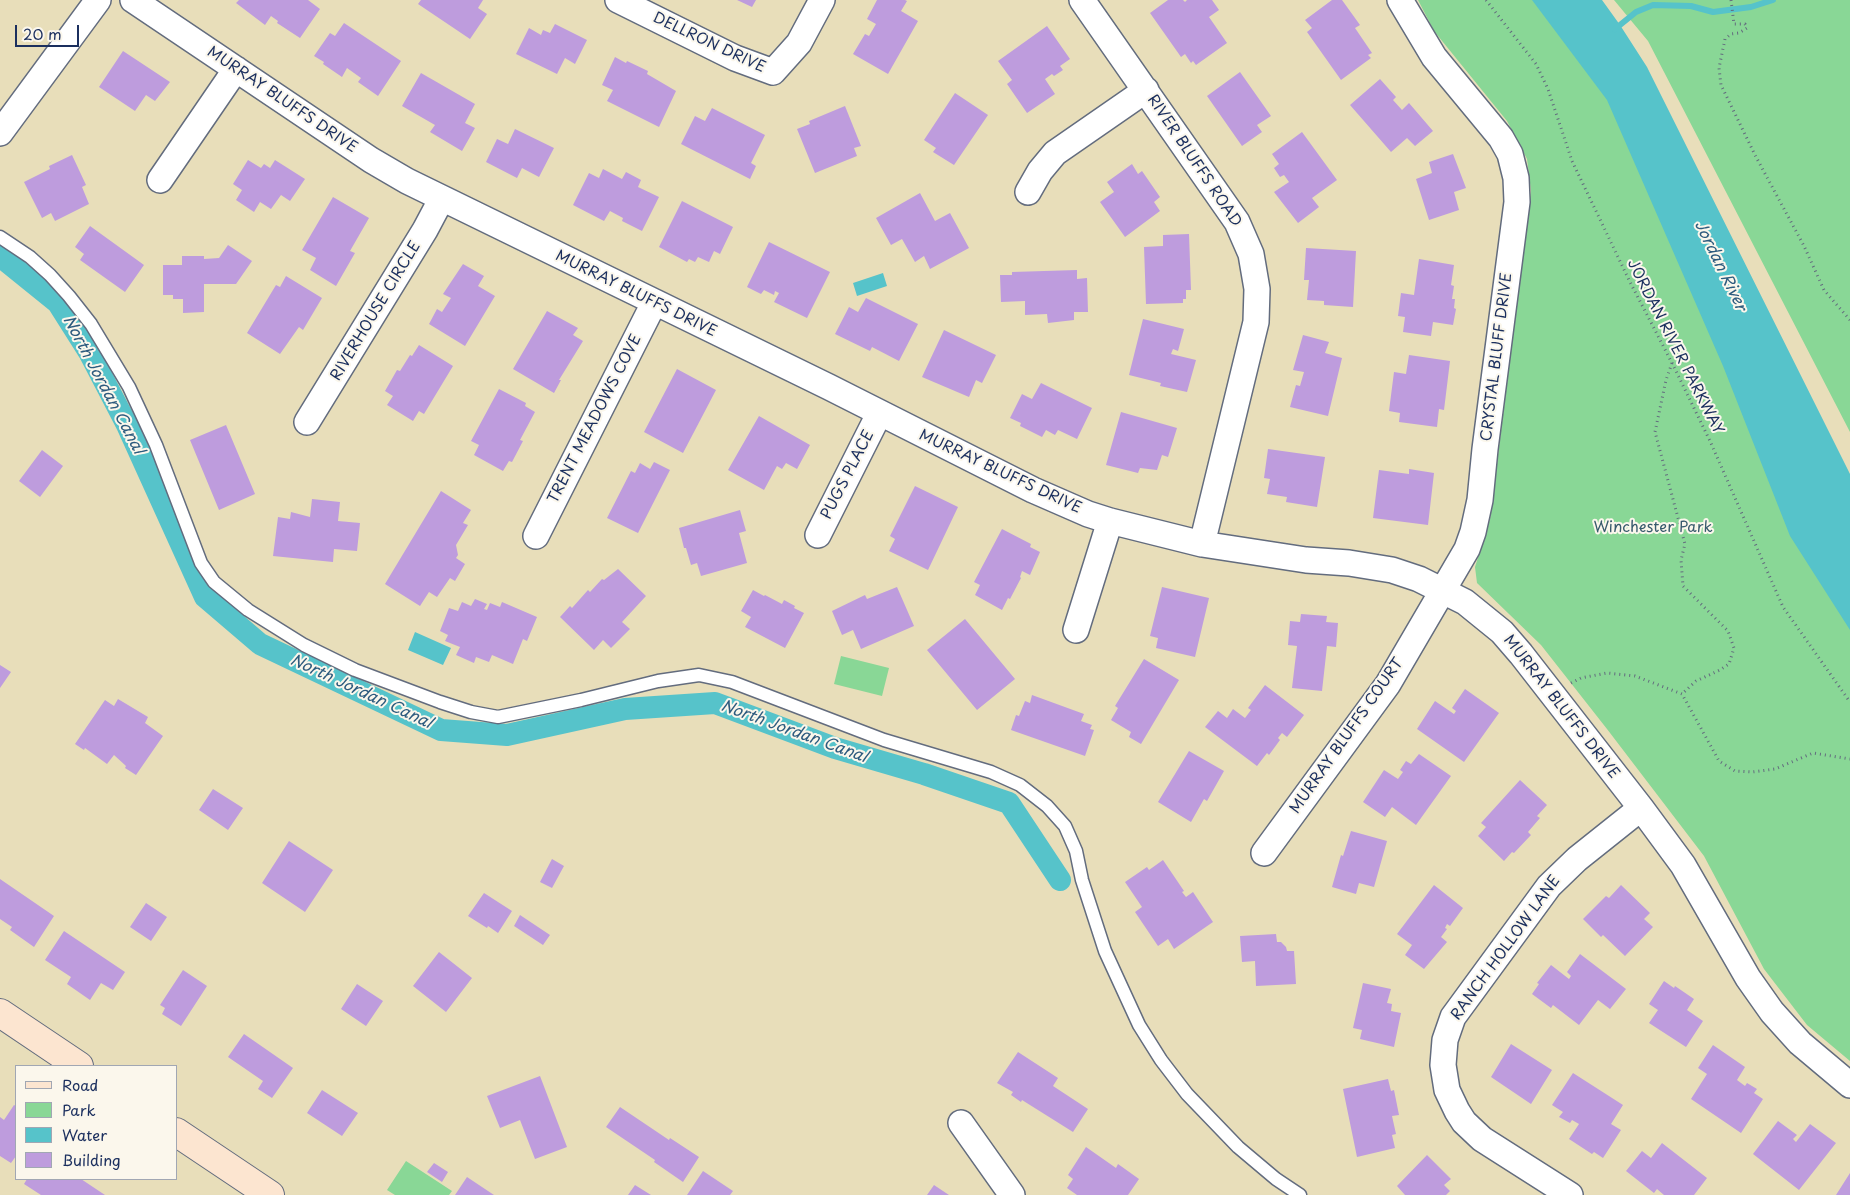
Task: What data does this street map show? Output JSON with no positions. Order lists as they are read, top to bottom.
{
  "streets": {
    "street": [
      "DELLRON DRIVE",
      "MURRAY BLUFFS DRIVE",
      "RIVER BLUFFS ROAD",
      "RIVERHOUSE CIRCLE",
      "CRYSTAL BLUFF DRIVE",
      "TRENT MEADOWS COVE",
      "PUGS PLACE",
      "MURRAY BLUFFS COURT",
      "RANCH HOLLOW LANE"
    ],
    "path": ["JORDAN RIVER PARKWAY"]
  },
  "crossings": [
    ["MURRAY BLUFFS DRIVE", "RIVER BLUFFS ROAD"],
    ["MURRAY BLUFFS DRIVE", "RIVERHOUSE CIRCLE"],
    ["MURRAY BLUFFS DRIVE", "CRYSTAL BLUFF DRIVE"],
    ["MURRAY BLUFFS DRIVE", "TRENT MEADOWS COVE"],
    ["MURRAY BLUFFS DRIVE", "PUGS PLACE"],
    ["MURRAY BLUFFS DRIVE", "MURRAY BLUFFS COURT"],
    ["MURRAY BLUFFS DRIVE", "RANCH HOLLOW LANE"],
    ["CRYSTAL BLUFF DRIVE", "MURRAY BLUFFS COURT"]
  ],
  "water": ["Jordan River", "North Jordan Canal"],
  "parks": ["Winchester Park"],
  "legend": [
    "Road",
    "Park",
    "Water",
    "Building"
  ],
  "scale_bar": "20 m"
}
